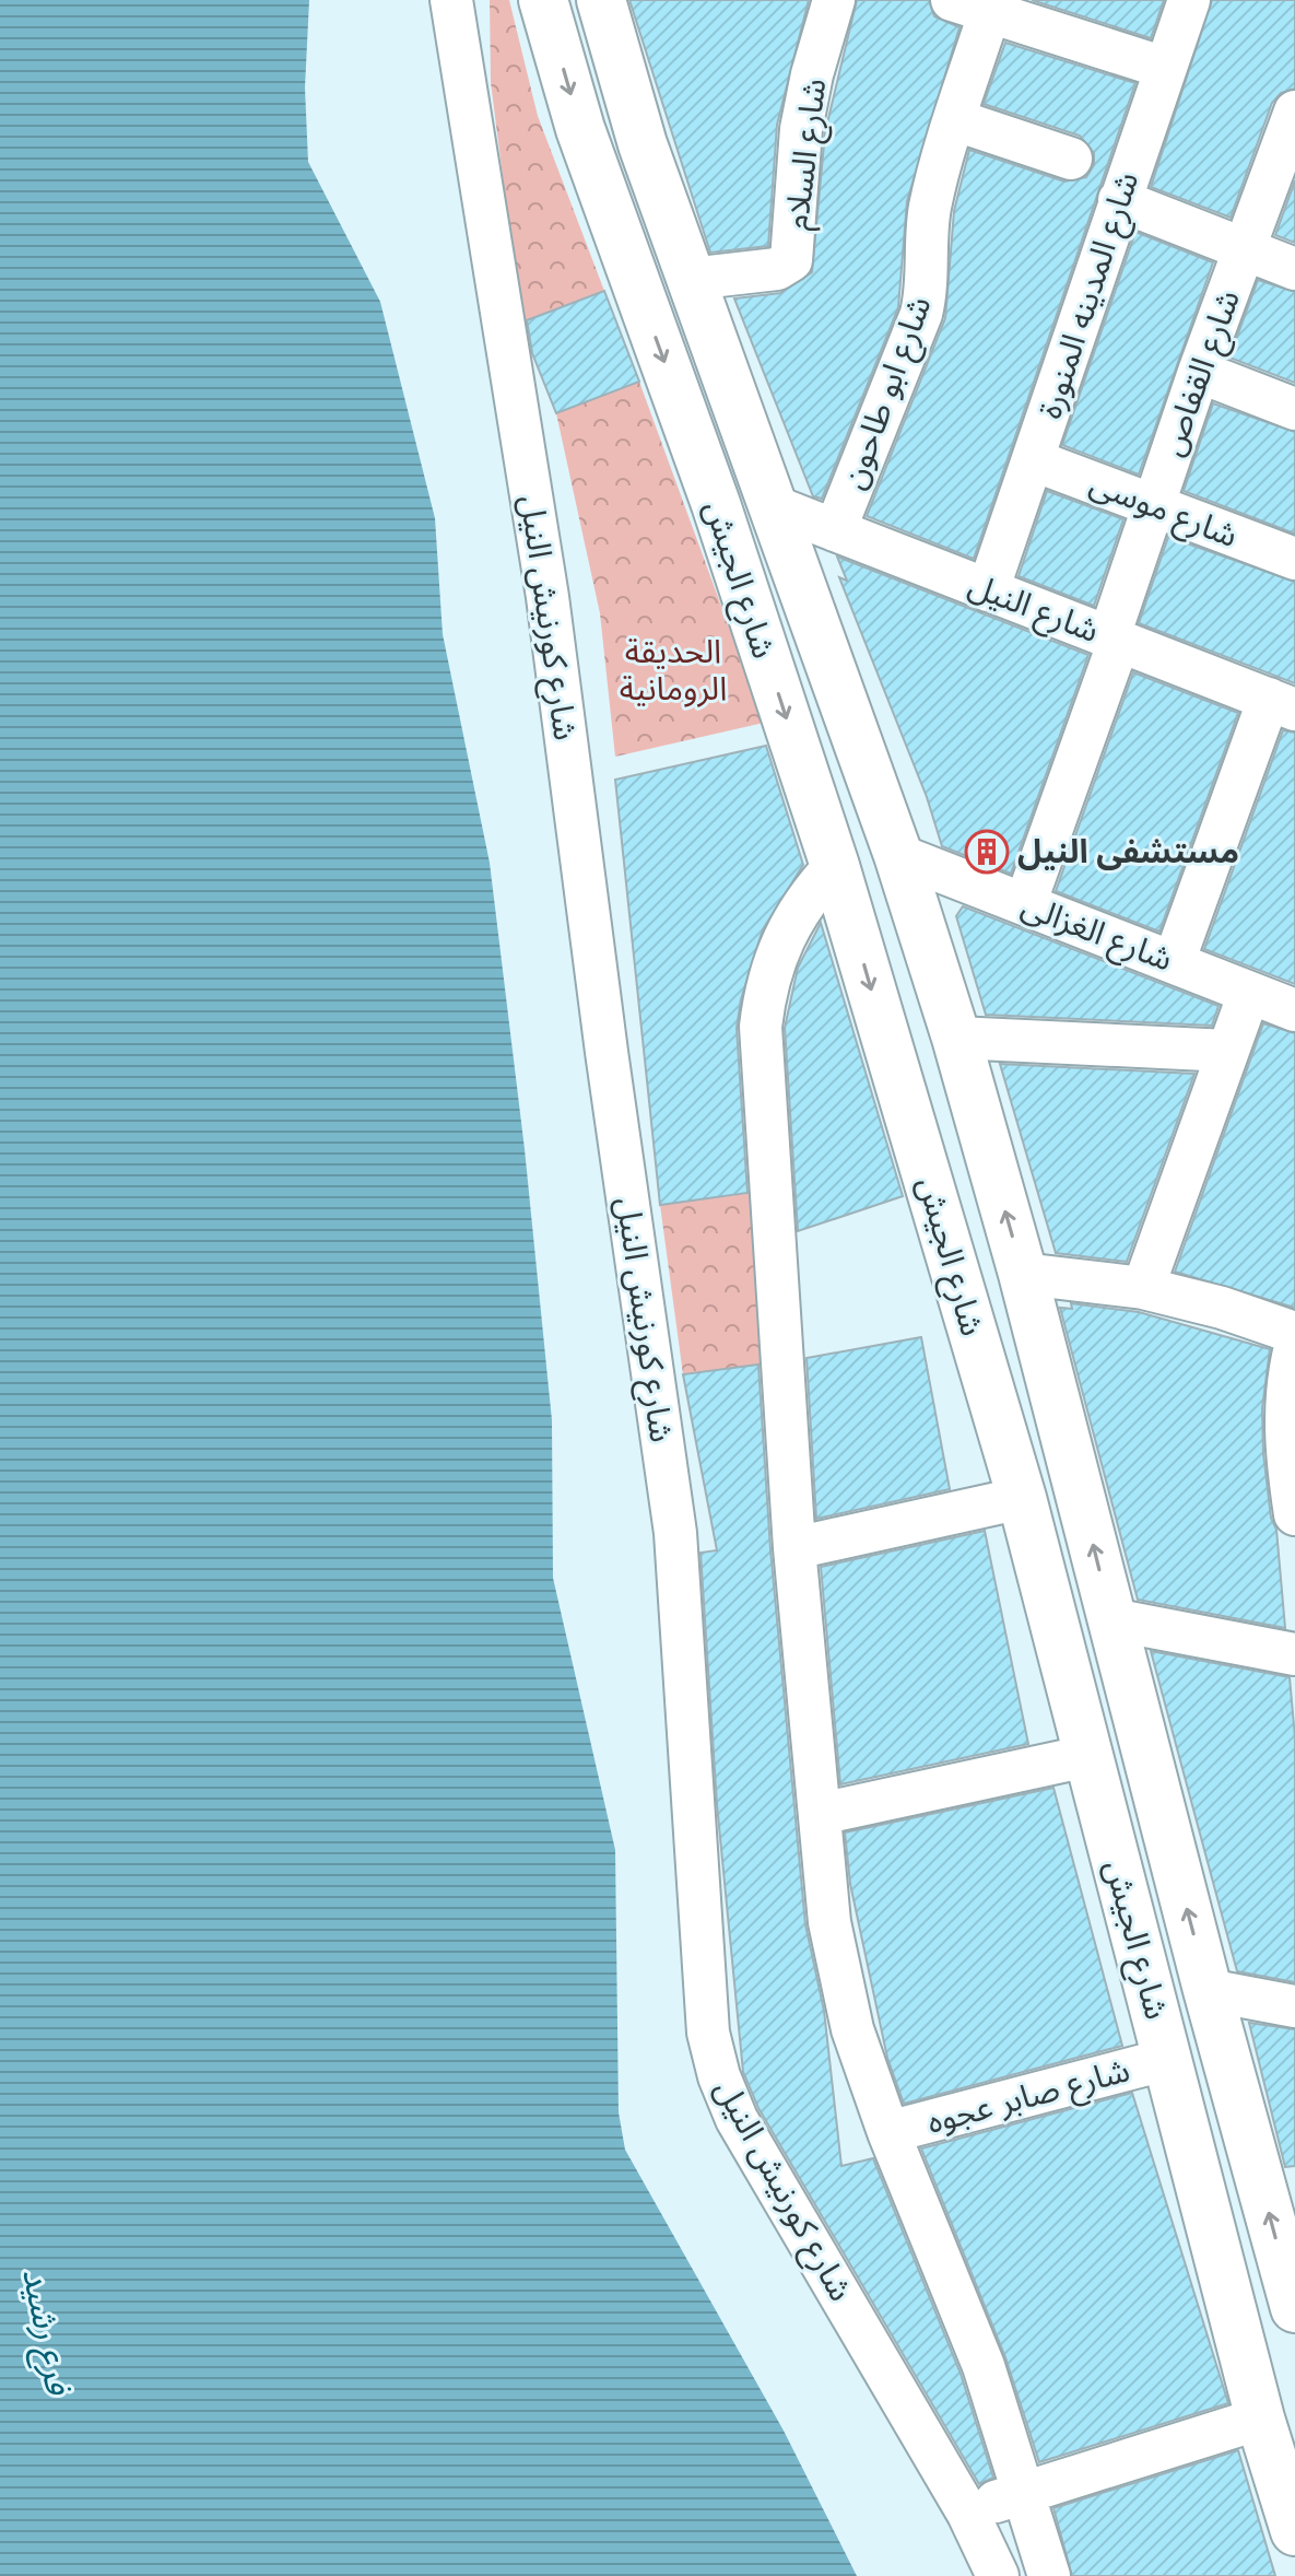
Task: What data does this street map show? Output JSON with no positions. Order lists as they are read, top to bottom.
{
  "streets": {
    "main road": ["شارع الجيش"],
    "street": [
      "شارع السلام",
      "شارع المدينه المنورة",
      "شارع القفاص",
      "شارع ابو طاحون",
      "شارع موسى",
      "شارع النيل",
      "شارع كورنيش النيل",
      "شارع الغزالى",
      "شارع صابر عجوه"
    ]
  },
  "crossings": [
    ["شارع السلام", "شارع الجيش"],
    ["شارع المدينه المنورة", "شارع موسى"],
    ["شارع المدينه المنورة", "شارع النيل"],
    ["شارع القفاص", "شارع موسى"],
    ["شارع القفاص", "شارع النيل"],
    ["شارع القفاص", "شارع الغزالى"],
    ["شارع ابو طاحون", "شارع النيل"],
    ["شارع الجيش", "شارع النيل"],
    ["شارع الجيش", "شارع الغزالى"],
    ["شارع الجيش", "شارع صابر عجوه"]
  ],
  "water": ["فرع رشيد"],
  "parks": ["الحديقة الرومانية"],
  "places": {
    "building": ["مستشفى النيل"]
  }
}
